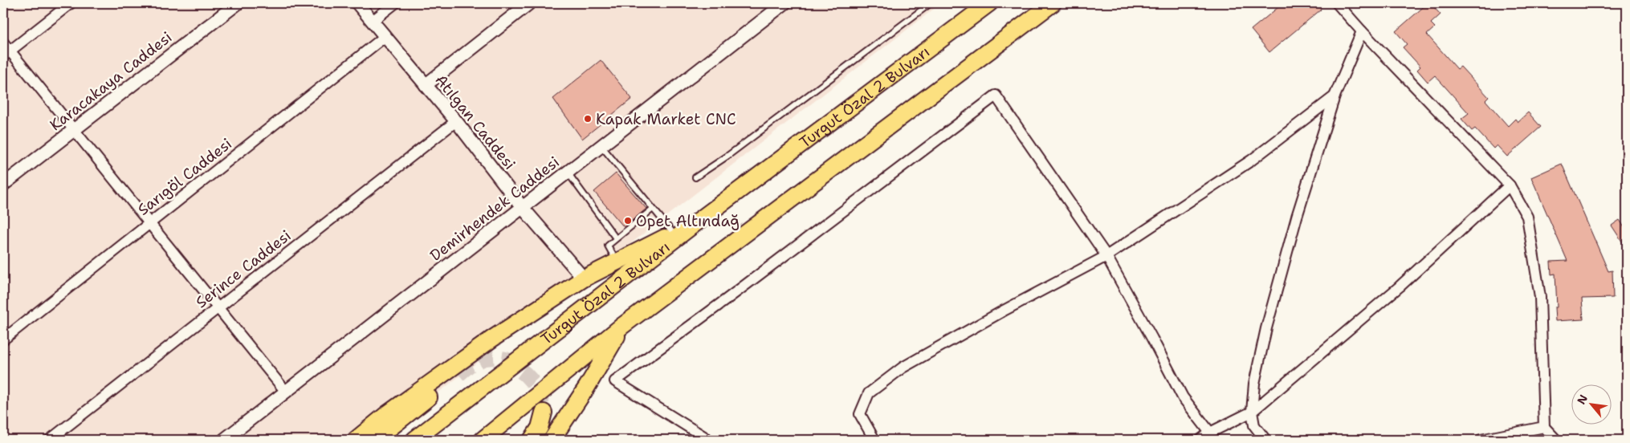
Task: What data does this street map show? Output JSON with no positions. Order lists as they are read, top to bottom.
{
  "streets": {
    "highway": ["Turgut Özal 2 Bulvarı"],
    "street": [
      "Karacakaya Caddesi",
      "Atılgan Caddesi",
      "Sarıgöl Caddesi",
      "Demirhendek Caddesi",
      "Serince Caddesi"
    ]
  },
  "crossings": [
    ["Atılgan Caddesi", "Sarıgöl Caddesi"],
    ["Atılgan Caddesi", "Demirhendek Caddesi"],
    ["Atılgan Caddesi", "Serince Caddesi"]
  ],
  "places": ["Kapak Market CNC", "Opet Altındağ"],
  "north": "top left"
}
